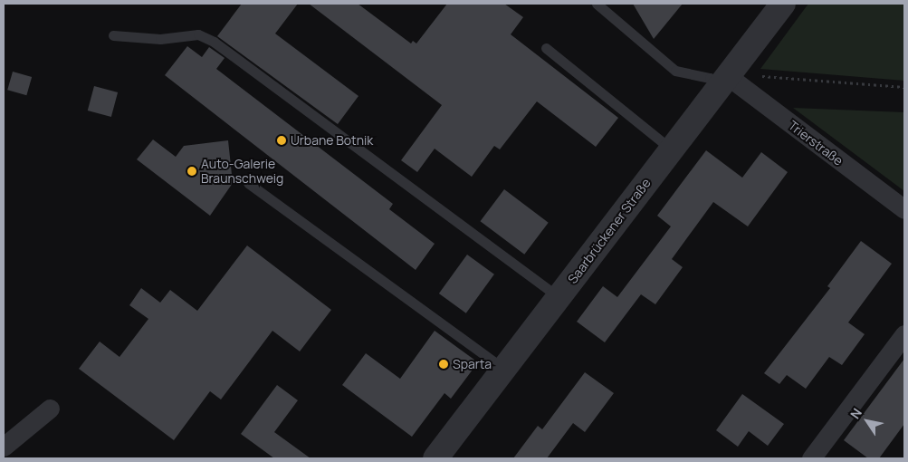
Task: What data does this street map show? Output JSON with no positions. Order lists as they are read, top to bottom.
{
  "streets": {
    "street": ["Trierstraße", "Saarbrückener Straße"]
  },
  "crossings": [
    ["Trierstraße", "Saarbrückener Straße"]
  ],
  "places": ["Urbane Botnik", "Auto-Galerie Braunschweig", "Sparta"],
  "north": "top left"
}
